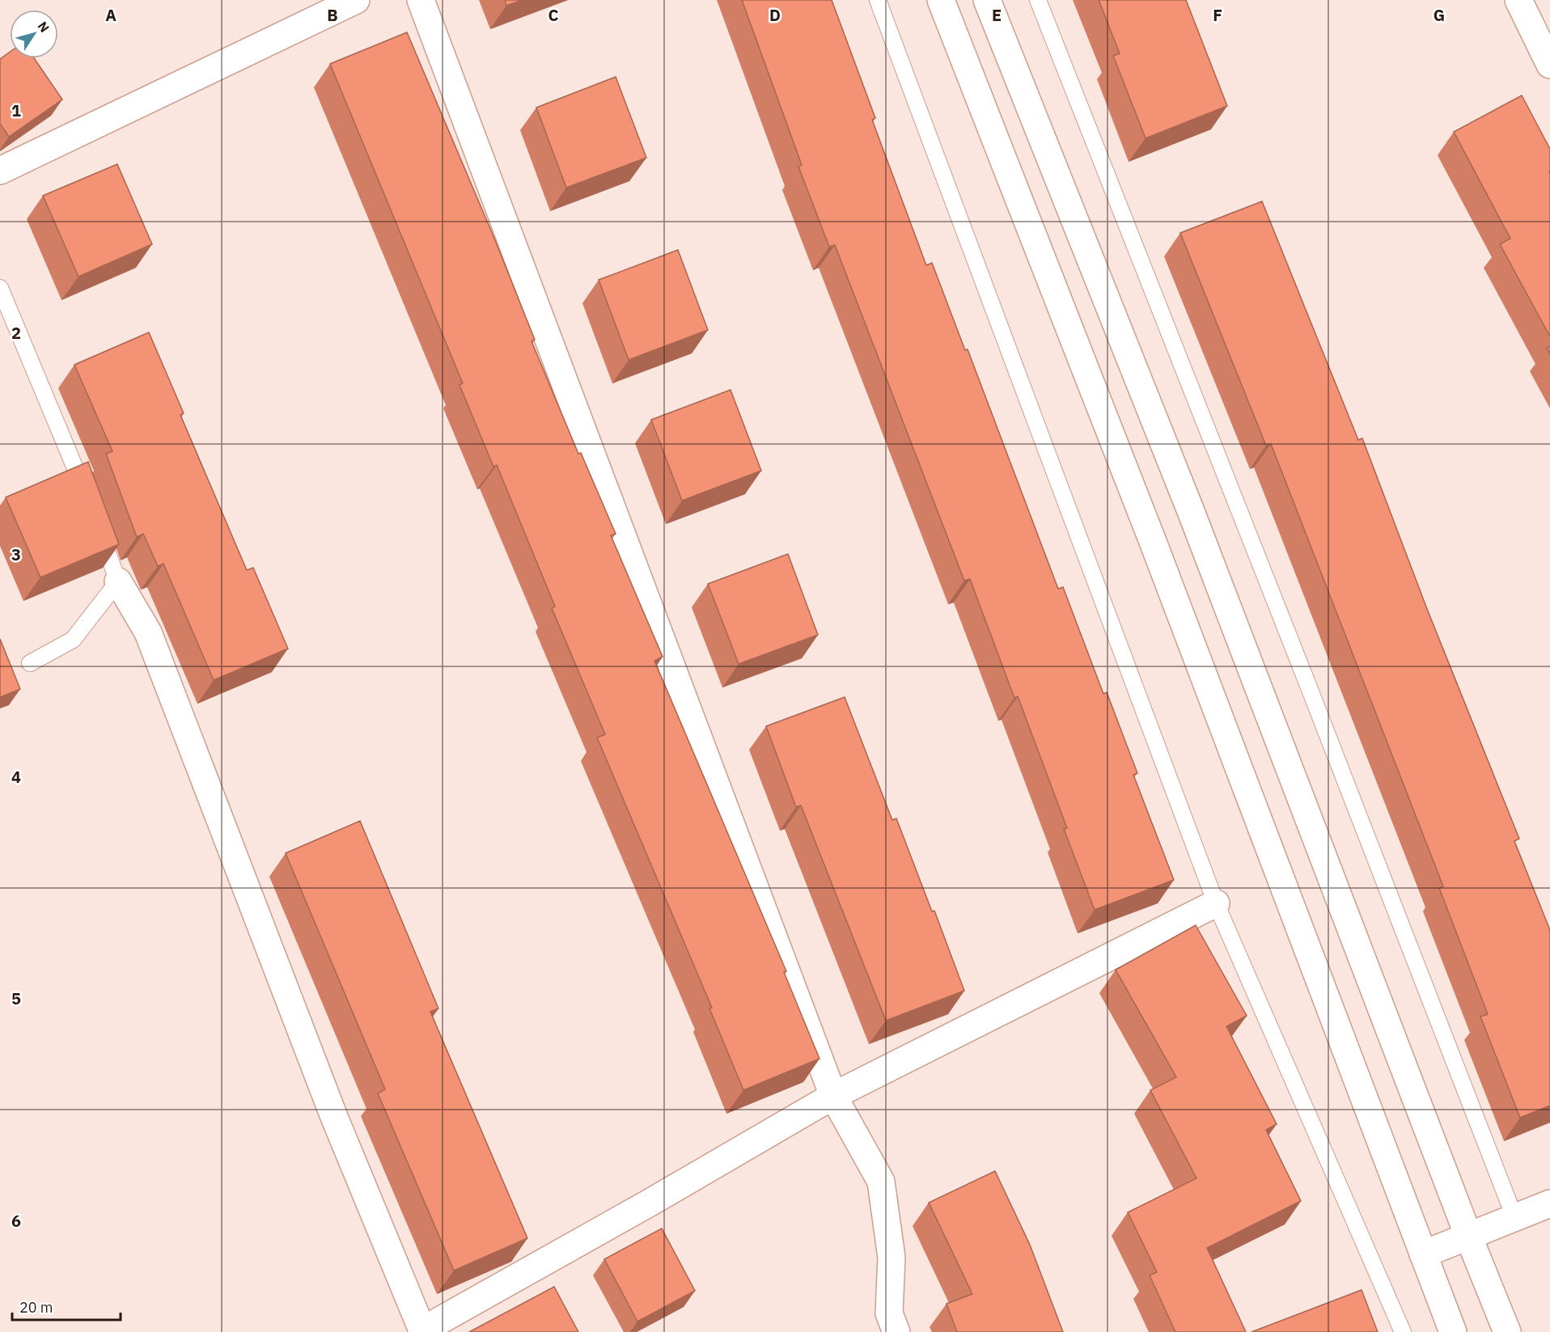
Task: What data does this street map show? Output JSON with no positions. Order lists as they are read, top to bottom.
{
  "scale_bar": "20 m",
  "north": "top right",
  "grid": {
    "columns": [
      "A",
      "B",
      "C",
      "D",
      "E",
      "F",
      "G"
    ],
    "rows": [
      "1",
      "2",
      "3",
      "4",
      "5",
      "6"
    ]
  }
}
